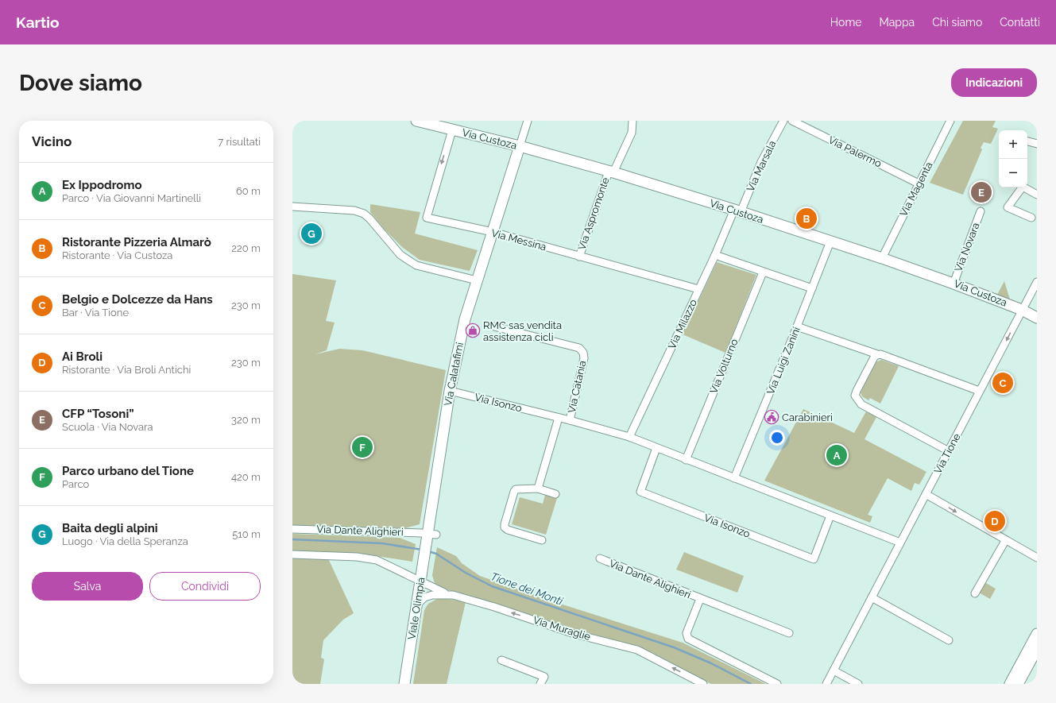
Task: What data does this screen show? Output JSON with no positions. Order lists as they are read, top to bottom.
{
  "streets": {
    "main road": ["Via Custoza", "Via Calatafimi", "Viale Olimpia"],
    "street": [
      "Via Palermo",
      "Via Marsala",
      "Via Magenta",
      "Via Aspromonte",
      "Via Messina",
      "Via Novara",
      "Via Milazzo",
      "Via Luigi Zanini",
      "Via Volturno",
      "Via Catania",
      "Via Isonzo",
      "Via Tione",
      "Via Dante Alighieri",
      "Via Muraglie"
    ]
  },
  "crossings": [
    ["Via Custoza", "Via Marsala"],
    ["Via Custoza", "Via Magenta"],
    ["Via Custoza", "Via Aspromonte"],
    ["Via Custoza", "Via Messina"],
    ["Via Custoza", "Via Novara"],
    ["Via Custoza", "Via Milazzo"],
    ["Via Custoza", "Via Luigi Zanini"],
    ["Via Custoza", "Via Calatafimi"],
    ["Via Custoza", "Via Tione"],
    ["Via Palermo", "Via Magenta"],
    ["Via Marsala", "Via Milazzo"],
    ["Via Aspromonte", "Via Messina"],
    ["Via Messina", "Via Milazzo"],
    ["Via Messina", "Via Calatafimi"],
    ["Via Milazzo", "Via Isonzo"],
    ["Via Luigi Zanini", "Via Isonzo"],
    ["Via Volturno", "Via Isonzo"],
    ["Via Calatafimi", "Via Isonzo"],
    ["Via Calatafimi", "Via Dante Alighieri"],
    ["Via Calatafimi", "Viale Olimpia"],
    ["Via Catania", "Via Isonzo"],
    ["Via Isonzo", "Via Tione"],
    ["Via Dante Alighieri", "Viale Olimpia"],
    ["Viale Olimpia", "Via Muraglie"]
  ],
  "one_way": ["Via Muraglie"],
  "water": ["Tione dei Monti"],
  "places": {
    "shop": ["RMC sas vendita assistenza cicli"],
    "public building": ["Carabinieri"]
  },
  "page": {
    "header": "Kartio",
    "nav": [
      "Home",
      "Mappa",
      "Chi siamo",
      "Contatti"
    ],
    "buttons": [
      "Indicazioni",
      ["Salva", "Condividi"]
    ],
    "title": "Dove siamo",
    "heading": ["Vicino", "7 risultati"],
    "map_buttons": ["+", "−"],
    "list": [
      {
        "mark": "A",
        "name": "Ex Ippodromo",
        "note": "Parco · Via Giovanni Martinelli",
        "value": "60 m"
      },
      {
        "mark": "B",
        "name": "Ristorante Pizzeria Almarò",
        "note": "Ristorante · Via Custoza",
        "value": "220 m"
      },
      {
        "mark": "C",
        "name": "Belgio e Dolcezze da Hans",
        "note": "Bar · Via Tione",
        "value": "230 m"
      },
      {
        "mark": "D",
        "name": "Ai Broli",
        "note": "Ristorante · Via Broli Antichi",
        "value": "230 m"
      },
      {
        "mark": "E",
        "name": "CFP “Tosoni”",
        "note": "Scuola · Via Novara",
        "value": "320 m"
      },
      {
        "mark": "F",
        "name": "Parco urbano del Tione",
        "note": "Parco",
        "value": "420 m"
      },
      {
        "mark": "G",
        "name": "Baita degli alpini",
        "note": "Luogo · Via della Speranza",
        "value": "510 m"
      }
    ],
    "pins": [
      "E",
      "B",
      "G",
      "C",
      "F",
      "A",
      "D"
    ]
  }
}
